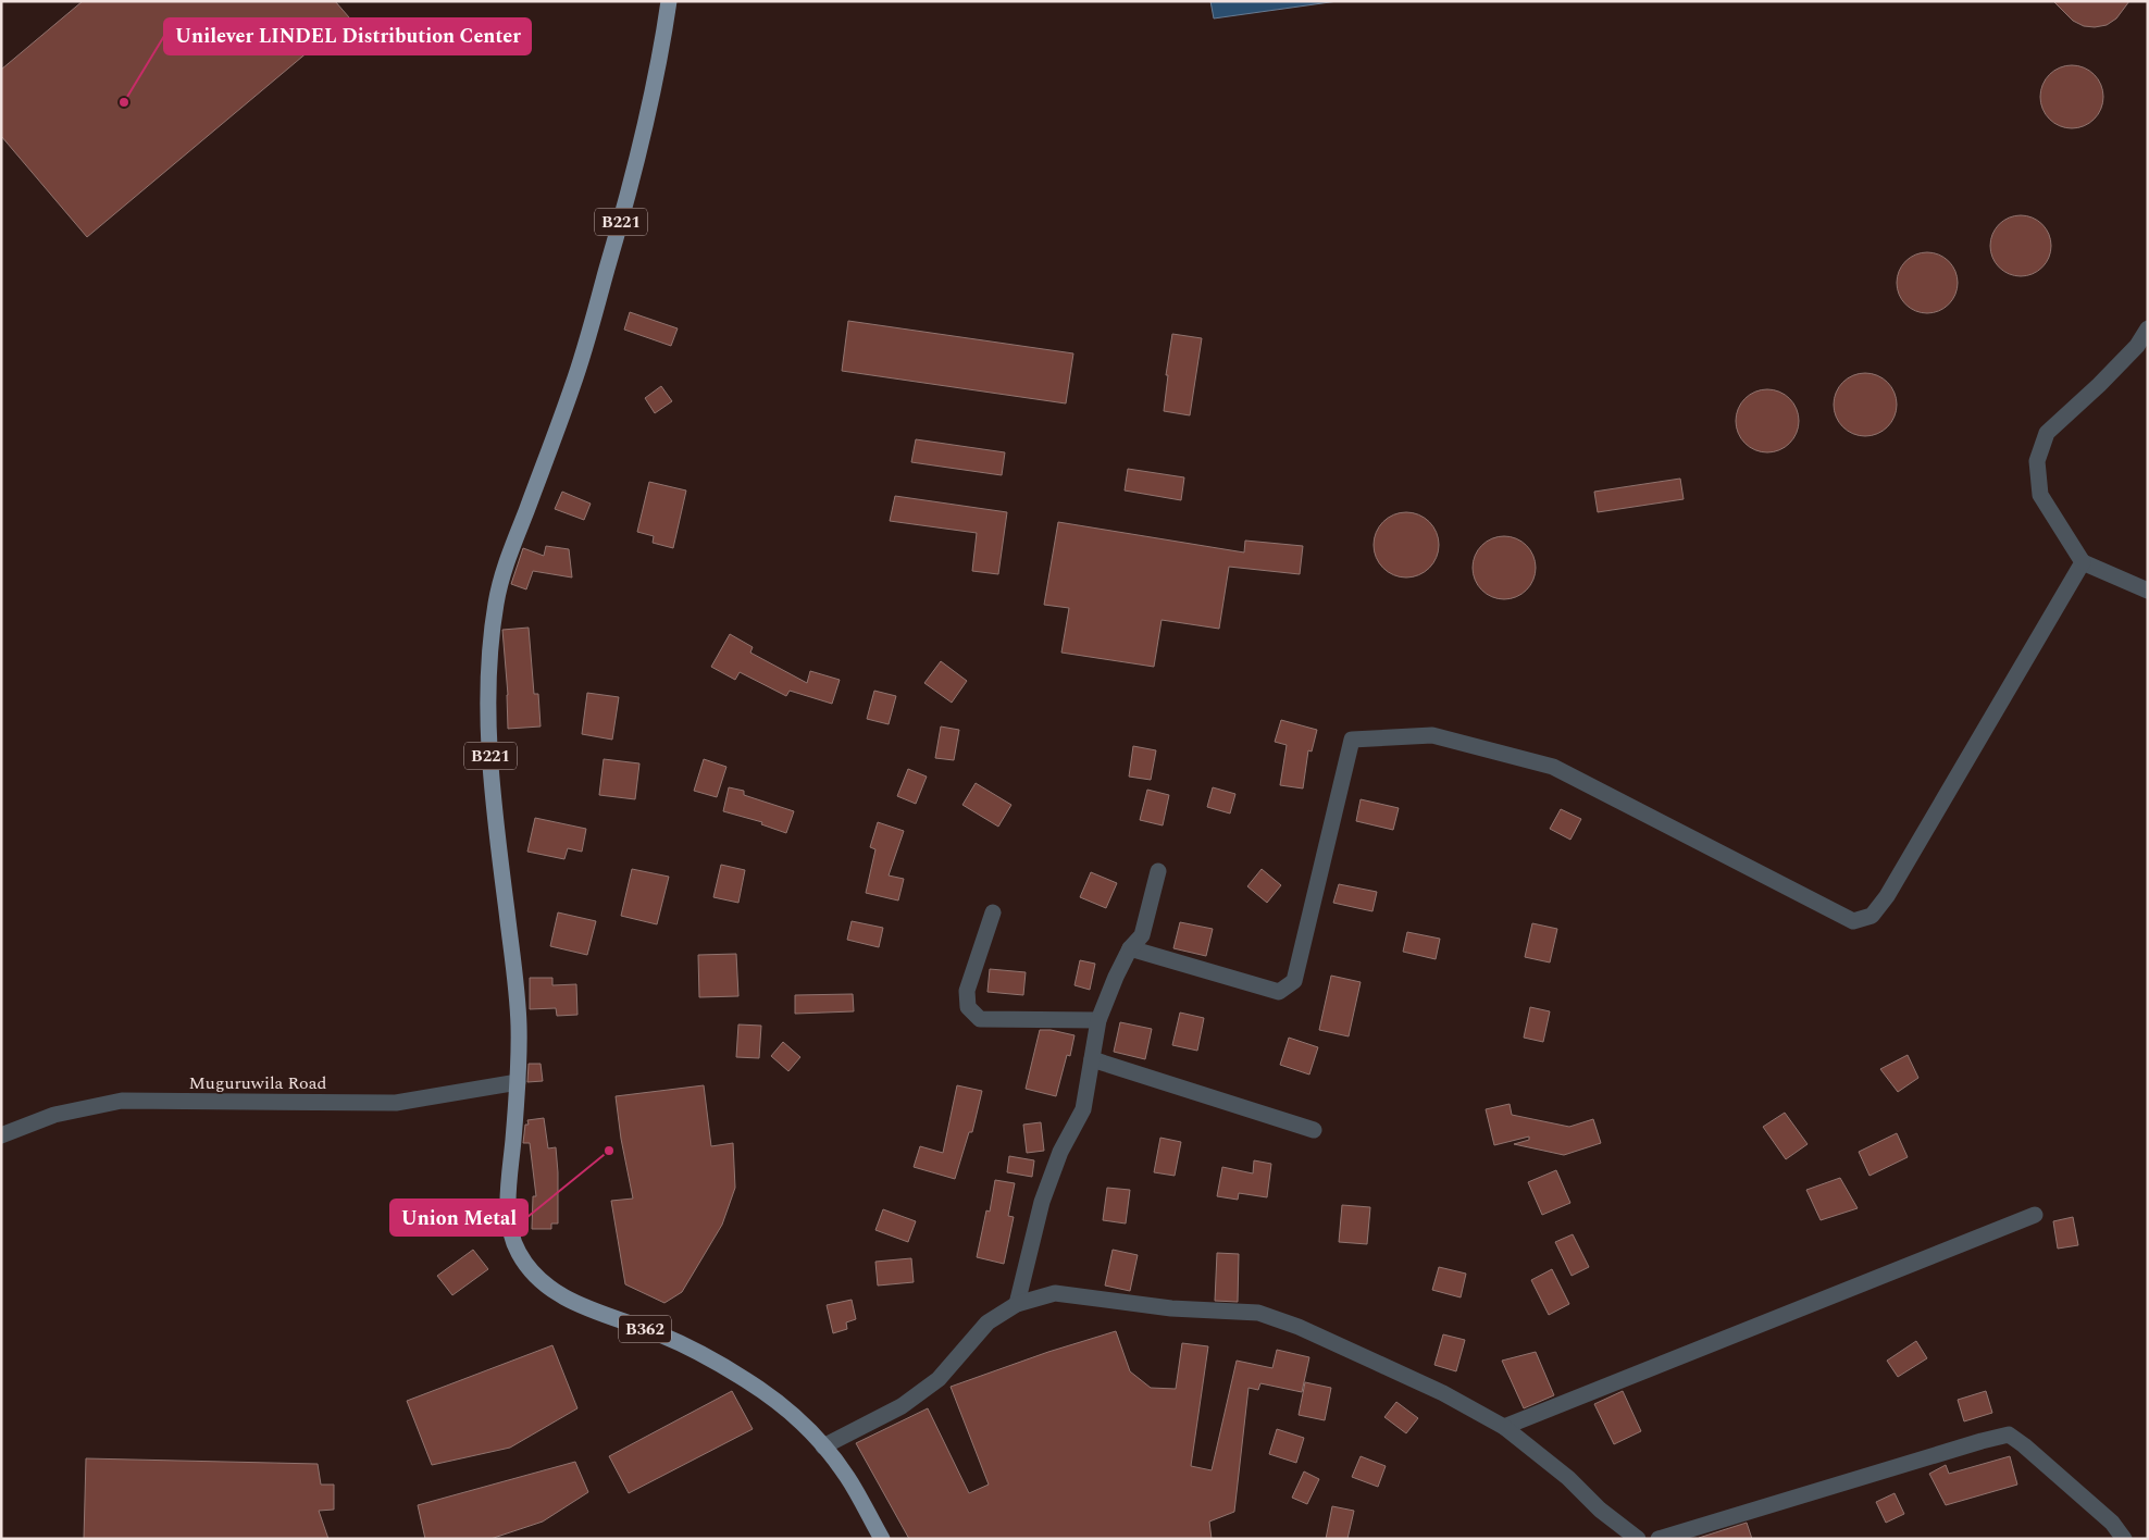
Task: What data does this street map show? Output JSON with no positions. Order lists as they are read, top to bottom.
{
  "streets": {
    "main road": ["B221", "B362"],
    "street": ["Muguruwila Road"]
  },
  "crossings": [
    ["B221", "Muguruwila Road"],
    ["B221", "B362"],
    ["Muguruwila Road", "B362"]
  ],
  "places": ["Unilever LINDEL Distribution Center", "Union Metal"]
}
